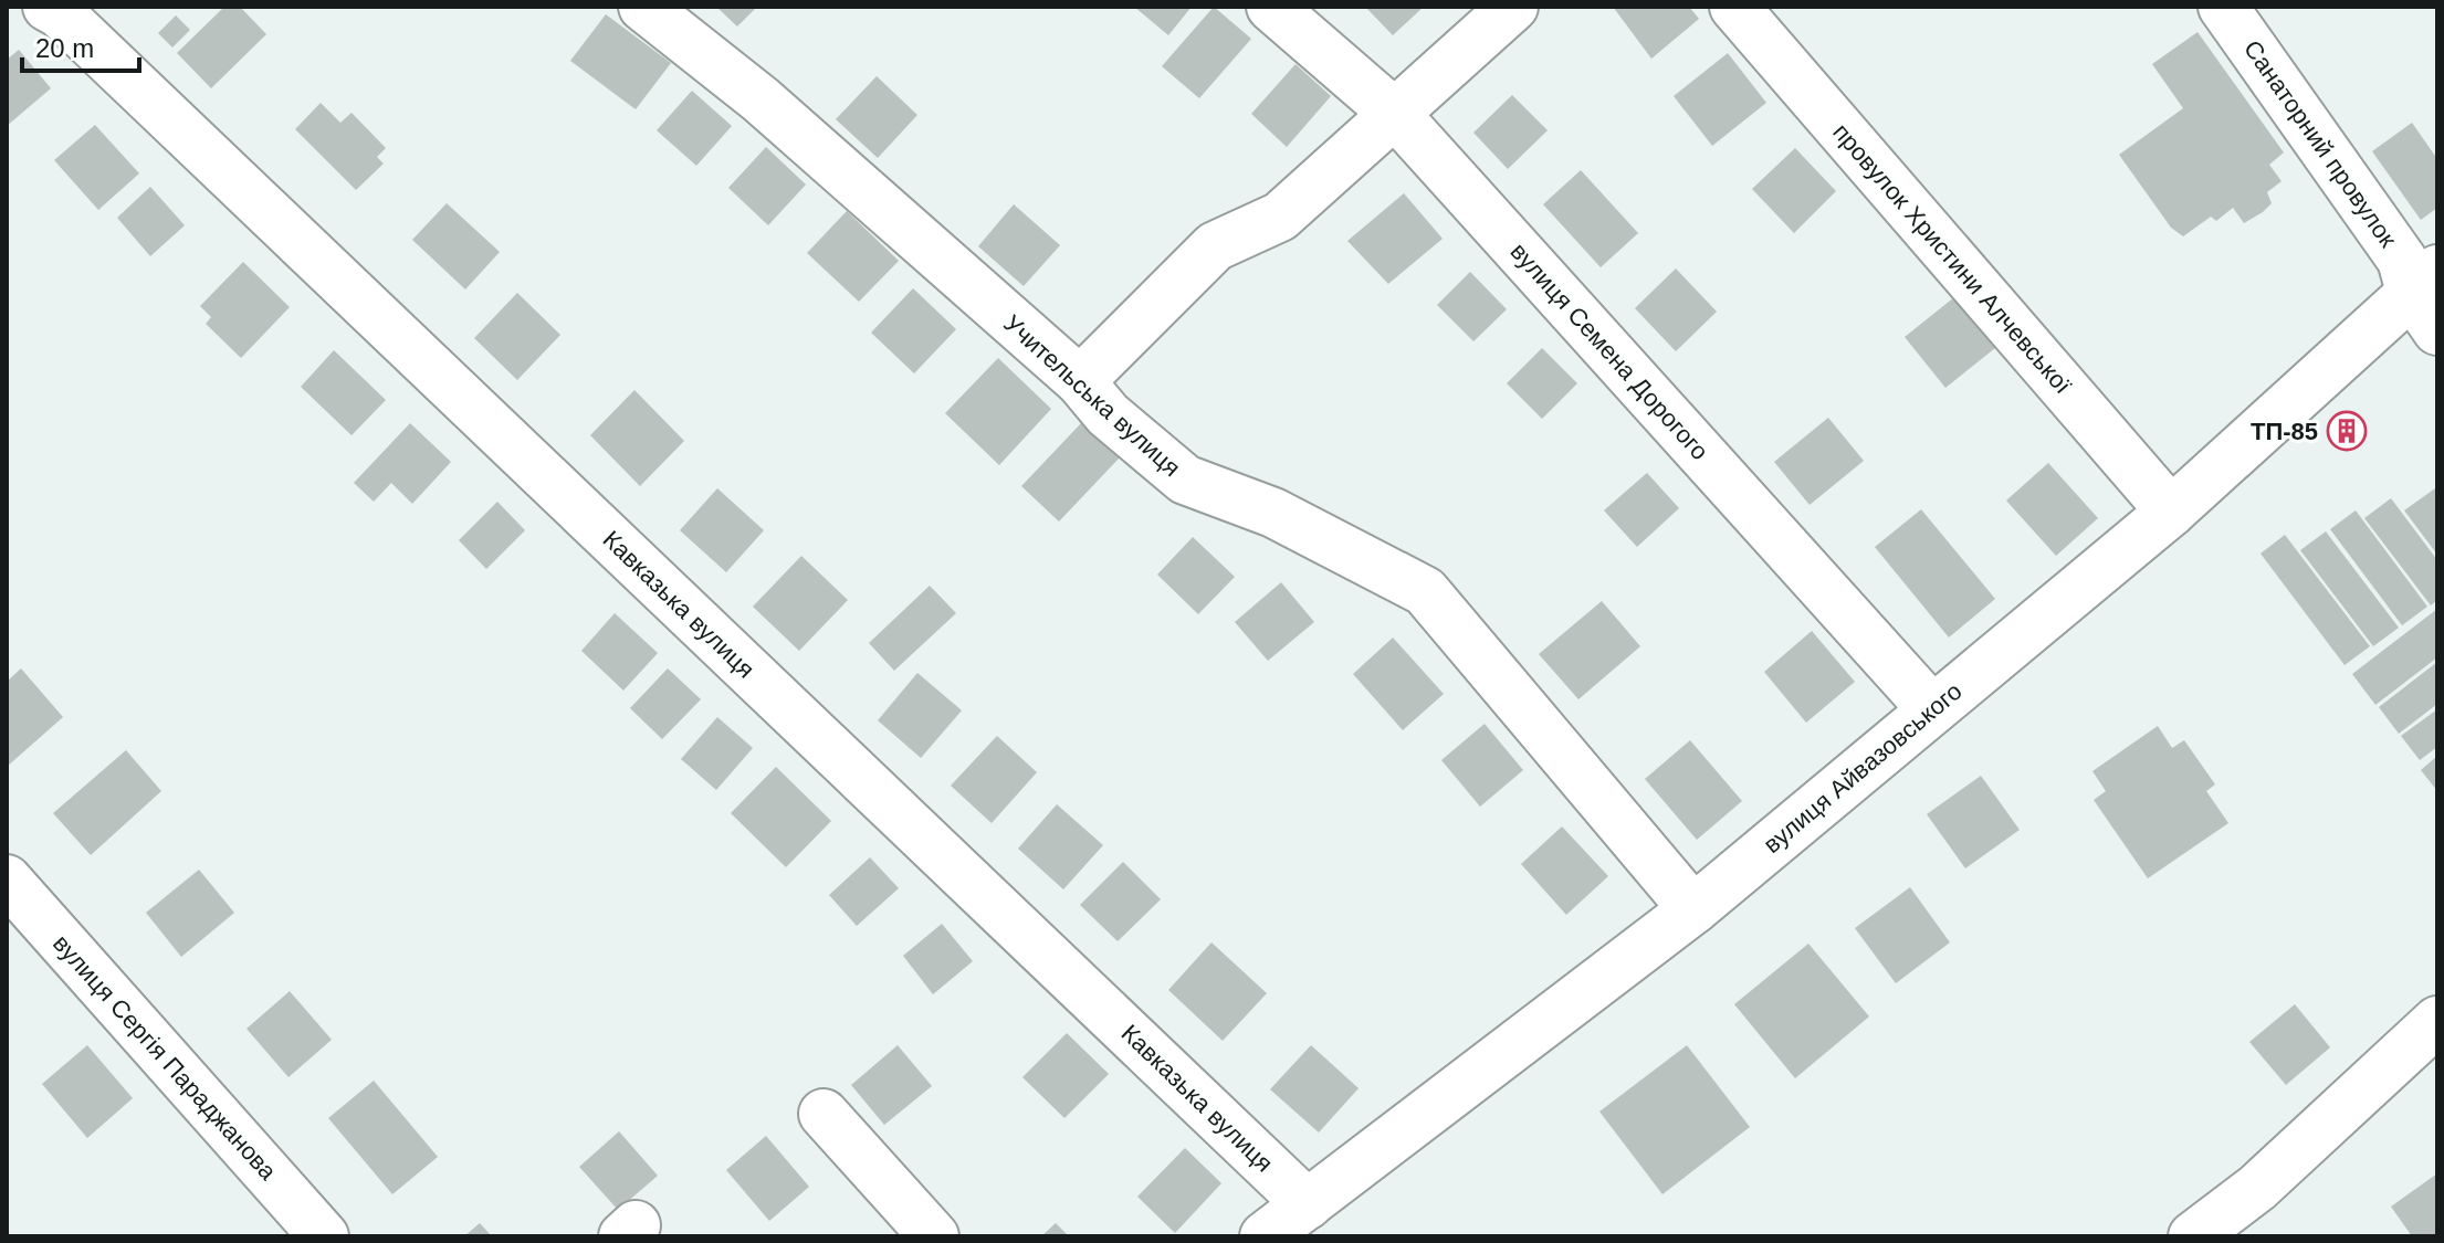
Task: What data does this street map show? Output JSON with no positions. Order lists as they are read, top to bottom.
{
  "streets": {
    "street": [
      "Санаторний провулок",
      "провулок Христини Алчевської",
      "вулиця Семена Дорогого",
      "Учительська вулиця",
      "Кавказька вулиця",
      "вулиця Айвазовського",
      "вулиця Сергія Параджанова"
    ]
  },
  "crossings": [
    ["Санаторний провулок", "вулиця Айвазовського"],
    ["провулок Христини Алчевської", "вулиця Айвазовського"],
    ["вулиця Семена Дорогого", "вулиця Айвазовського"],
    ["Учительська вулиця", "вулиця Айвазовського"],
    ["Кавказька вулиця", "вулиця Айвазовського"]
  ],
  "places": {
    "building": ["ТП-85"]
  },
  "scale_bar": "20 m"
}
